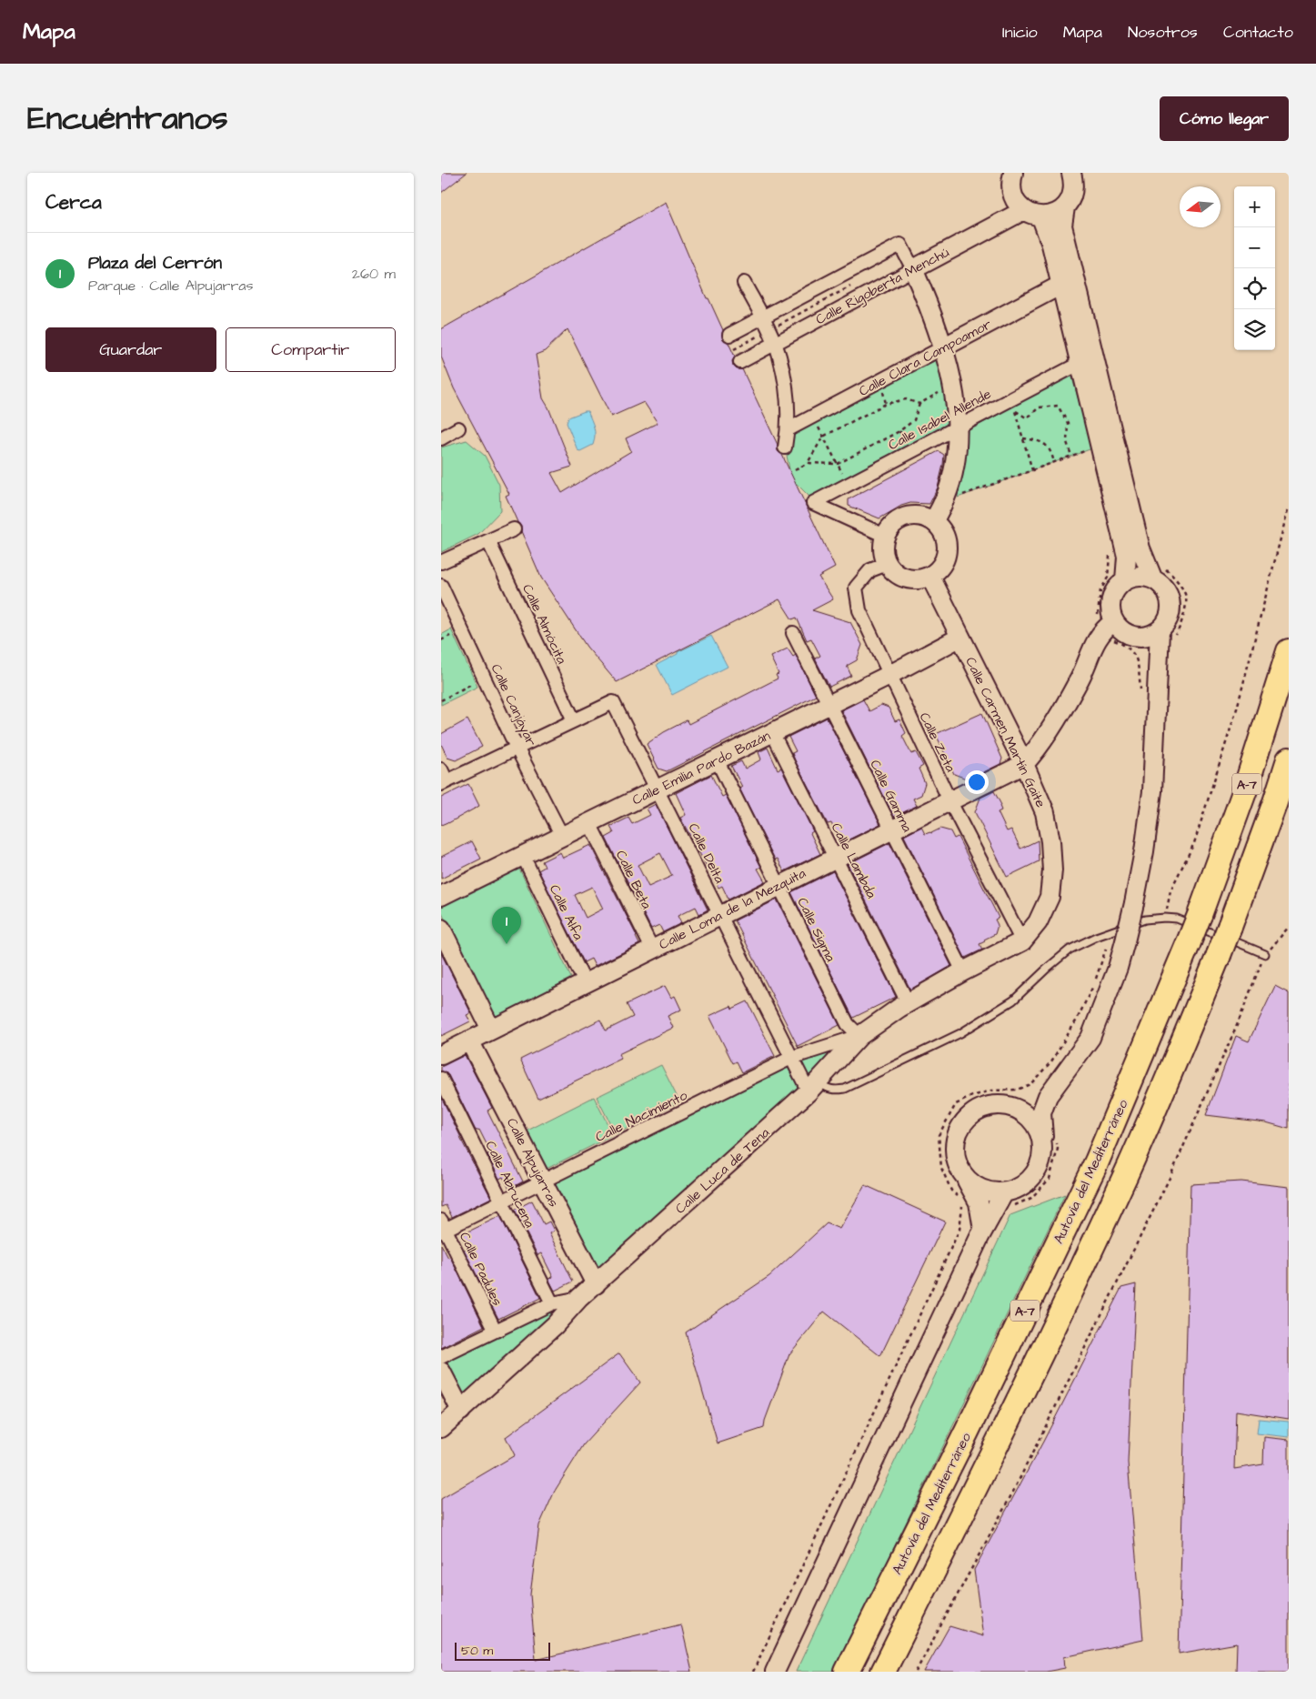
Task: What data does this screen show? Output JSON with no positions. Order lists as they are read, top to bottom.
{
  "streets": {
    "highway": ["A-7", "Autovía del Mediterráneo"],
    "street": [
      "Calle Rigoberta Menchú",
      "Calle Clara Campoamor",
      "Calle Isabel Allende",
      "Calle Almócita",
      "Calle Canjáyar",
      "Calle Carmen Martín Gaite",
      "Calle Zeta",
      "Calle Emilia Pardo Bazán",
      "Calle Gamma",
      "Calle Delta",
      "Calle Lambda",
      "Calle Beta",
      "Calle Loma de la Mezquita",
      "Calle Alfa",
      "Calle Sigma",
      "Calle Nacimiento",
      "Calle Alpujarras",
      "Calle Luca de Tena",
      "Calle Abrucena",
      "Calle Padules"
    ]
  },
  "crossings": [
    ["Calle Isabel Allende", "Calle Carmen Martín Gaite"],
    ["Calle Isabel Allende", "Calle Zeta"],
    ["Calle Almócita", "Calle Delta"],
    ["Calle Canjáyar", "Calle Emilia Pardo Bazán"],
    ["Calle Carmen Martín Gaite", "Calle Zeta"],
    ["Calle Carmen Martín Gaite", "Calle Emilia Pardo Bazán"],
    ["Calle Carmen Martín Gaite", "Calle Loma de la Mezquita"],
    ["Calle Carmen Martín Gaite", "Calle Luca de Tena"],
    ["Calle Zeta", "Calle Emilia Pardo Bazán"],
    ["Calle Zeta", "Calle Loma de la Mezquita"],
    ["Calle Zeta", "Calle Luca de Tena"],
    ["Calle Emilia Pardo Bazán", "Calle Gamma"],
    ["Calle Emilia Pardo Bazán", "Calle Delta"],
    ["Calle Emilia Pardo Bazán", "Calle Lambda"],
    ["Calle Emilia Pardo Bazán", "Calle Beta"],
    ["Calle Emilia Pardo Bazán", "Calle Alfa"],
    ["Calle Emilia Pardo Bazán", "Calle Sigma"],
    ["Calle Gamma", "Calle Loma de la Mezquita"],
    ["Calle Gamma", "Calle Luca de Tena"],
    ["Calle Delta", "Calle Loma de la Mezquita"],
    ["Calle Delta", "Calle Nacimiento"],
    ["Calle Delta", "Calle Luca de Tena"],
    ["Calle Lambda", "Calle Loma de la Mezquita"],
    ["Calle Lambda", "Calle Luca de Tena"],
    ["Calle Beta", "Calle Loma de la Mezquita"],
    ["Calle Loma de la Mezquita", "Calle Alfa"],
    ["Calle Loma de la Mezquita", "Calle Sigma"],
    ["Calle Loma de la Mezquita", "Calle Alpujarras"],
    ["Calle Sigma", "Calle Nacimiento"],
    ["Calle Sigma", "Calle Luca de Tena"],
    ["Calle Nacimiento", "Calle Alpujarras"],
    ["Calle Nacimiento", "Calle Luca de Tena"],
    ["Calle Nacimiento", "Calle Abrucena"],
    ["Calle Nacimiento", "Calle Padules"],
    ["Calle Alpujarras", "Calle Luca de Tena"]
  ],
  "scale_bar": "50 m",
  "north": "left",
  "page": {
    "header": "Mapa",
    "nav": [
      "Inicio",
      "Mapa",
      "Nosotros",
      "Contacto"
    ],
    "title": "Encuéntranos",
    "buttons": [
      "Cómo llegar",
      ["Guardar", "Compartir"]
    ],
    "heading": "Cerca",
    "map_buttons": ["+", "−"],
    "list": [
      {
        "mark": "1",
        "name": "Plaza del Cerrón",
        "note": "Parque · Calle Alpujarras",
        "value": "260 m"
      }
    ],
    "pins": "1",
    "scale": "50 m"
  }
}
